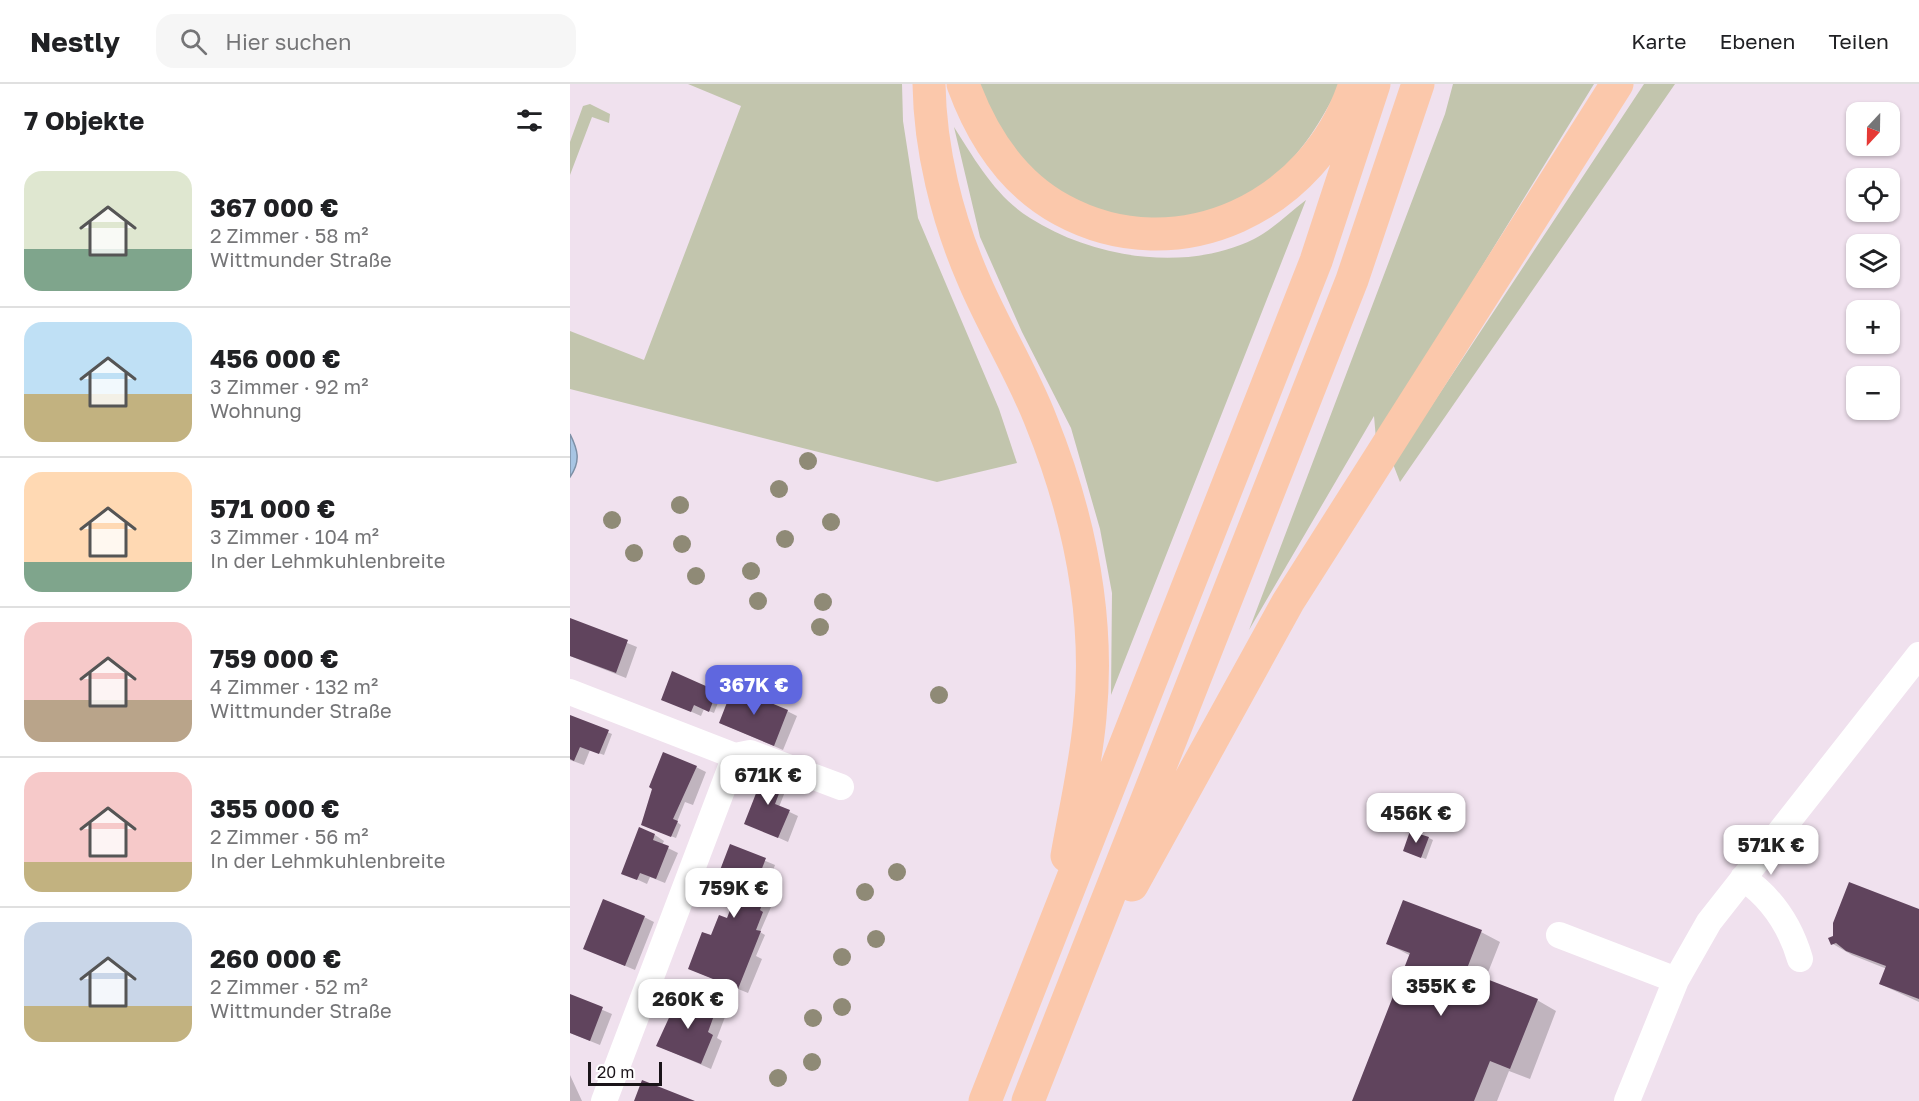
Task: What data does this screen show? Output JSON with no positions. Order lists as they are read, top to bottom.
{
  "scale_bar": "20 m",
  "north": "bottom",
  "page": {
    "header": "Nestly",
    "search": "Hier suchen",
    "nav": ["Karte", "Ebenen", "Teilen"],
    "heading": "7 Objekte",
    "map_buttons": ["+", "−"],
    "list": [
      {
        "name": "367 000 €",
        "note": "2 Zimmer · 58 m² · Wittmunder Straße"
      },
      {
        "name": "456 000 €",
        "note": "3 Zimmer · 92 m² · Wohnung"
      },
      {
        "name": "571 000 €",
        "note": "3 Zimmer · 104 m² · In der Lehmkuhlenbreite"
      },
      {
        "name": "759 000 €",
        "note": "4 Zimmer · 132 m² · Wittmunder Straße"
      },
      {
        "name": "355 000 €",
        "note": "2 Zimmer · 56 m² · In der Lehmkuhlenbreite"
      },
      {
        "name": "260 000 €",
        "note": "2 Zimmer · 52 m² · Wittmunder Straße"
      }
    ],
    "price": [
      "367K €",
      "671K €",
      "456K €",
      "571K €",
      "759K €",
      "355K €",
      "260K €"
    ],
    "scale": "20 m"
  }
}
